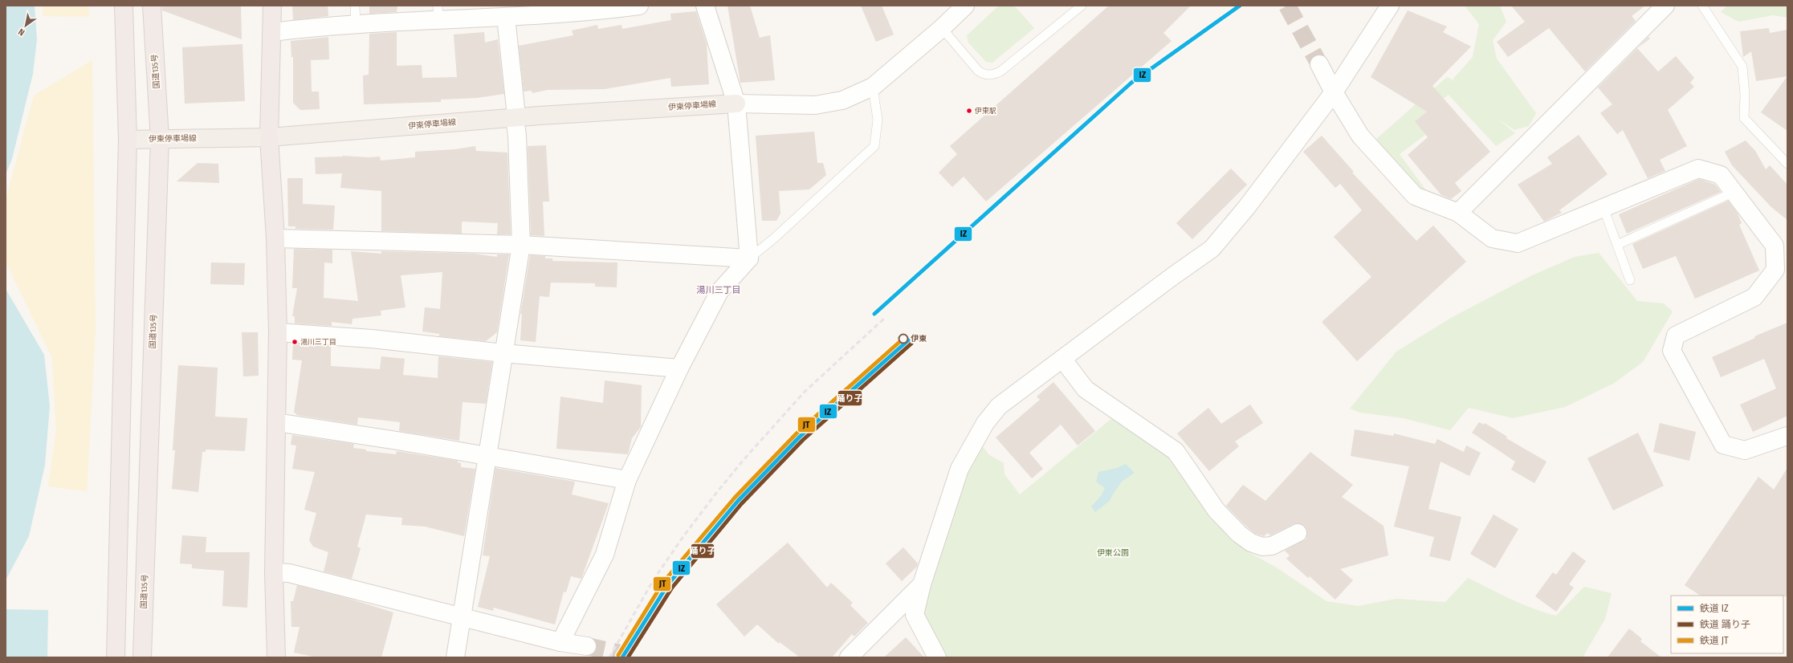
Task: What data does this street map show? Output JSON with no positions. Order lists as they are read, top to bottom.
{
  "streets": {
    "highway": ["国道135号"],
    "main road": ["伊東停車場線"]
  },
  "crossings": [
    ["国道135号", "伊東停車場線"]
  ],
  "districts": ["湯川三丁目"],
  "parks": ["伊東公園"],
  "places": ["伊東駅", "伊東", "湯川三丁目"],
  "lines": ["rail line IZ", "rail line JT", "rail line 踊り子"],
  "legend": ["鉄道 IZ", "鉄道 踊り子", "鉄道 JT"],
  "north": "bottom left"
}
